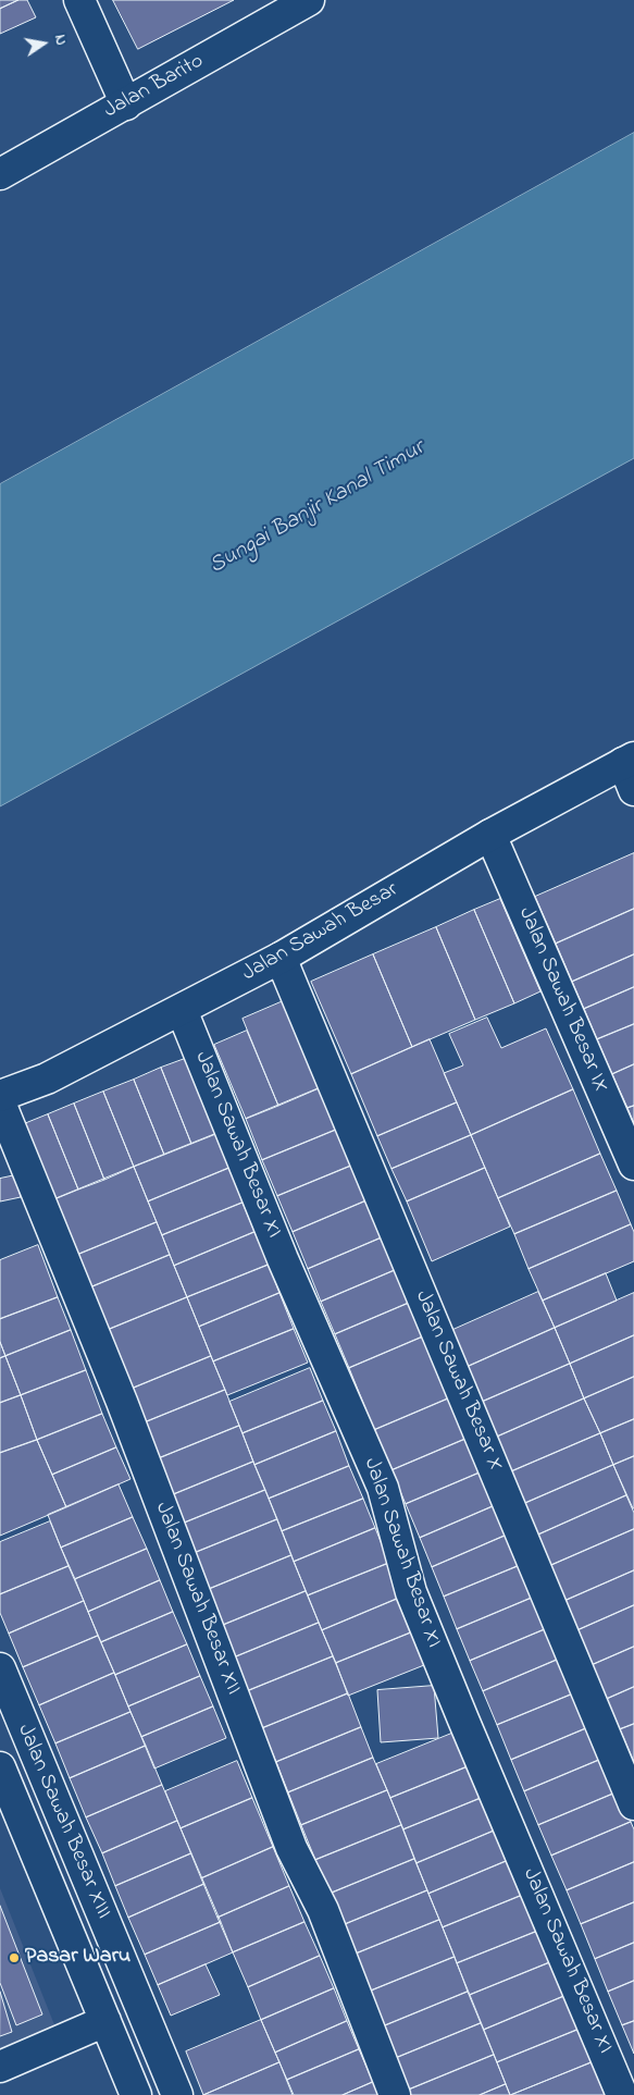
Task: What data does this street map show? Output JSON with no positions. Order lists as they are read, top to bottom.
{
  "streets": {
    "street": [
      "Jalan Barito",
      "Jalan Sawah Besar",
      "Jalan Sawah Besar IX",
      "Jalan Sawah Besar XI",
      "Jalan Sawah Besar X",
      "Jalan Sawah Besar XII",
      "Jalan Sawah Besar XIII"
    ]
  },
  "crossings": [
    ["Jalan Sawah Besar", "Jalan Sawah Besar IX"],
    ["Jalan Sawah Besar", "Jalan Sawah Besar XI"],
    ["Jalan Sawah Besar", "Jalan Sawah Besar X"]
  ],
  "water": ["Sungai Banjir Kanal Timur"],
  "places": ["Pasar Waru"],
  "north": "right"
}
